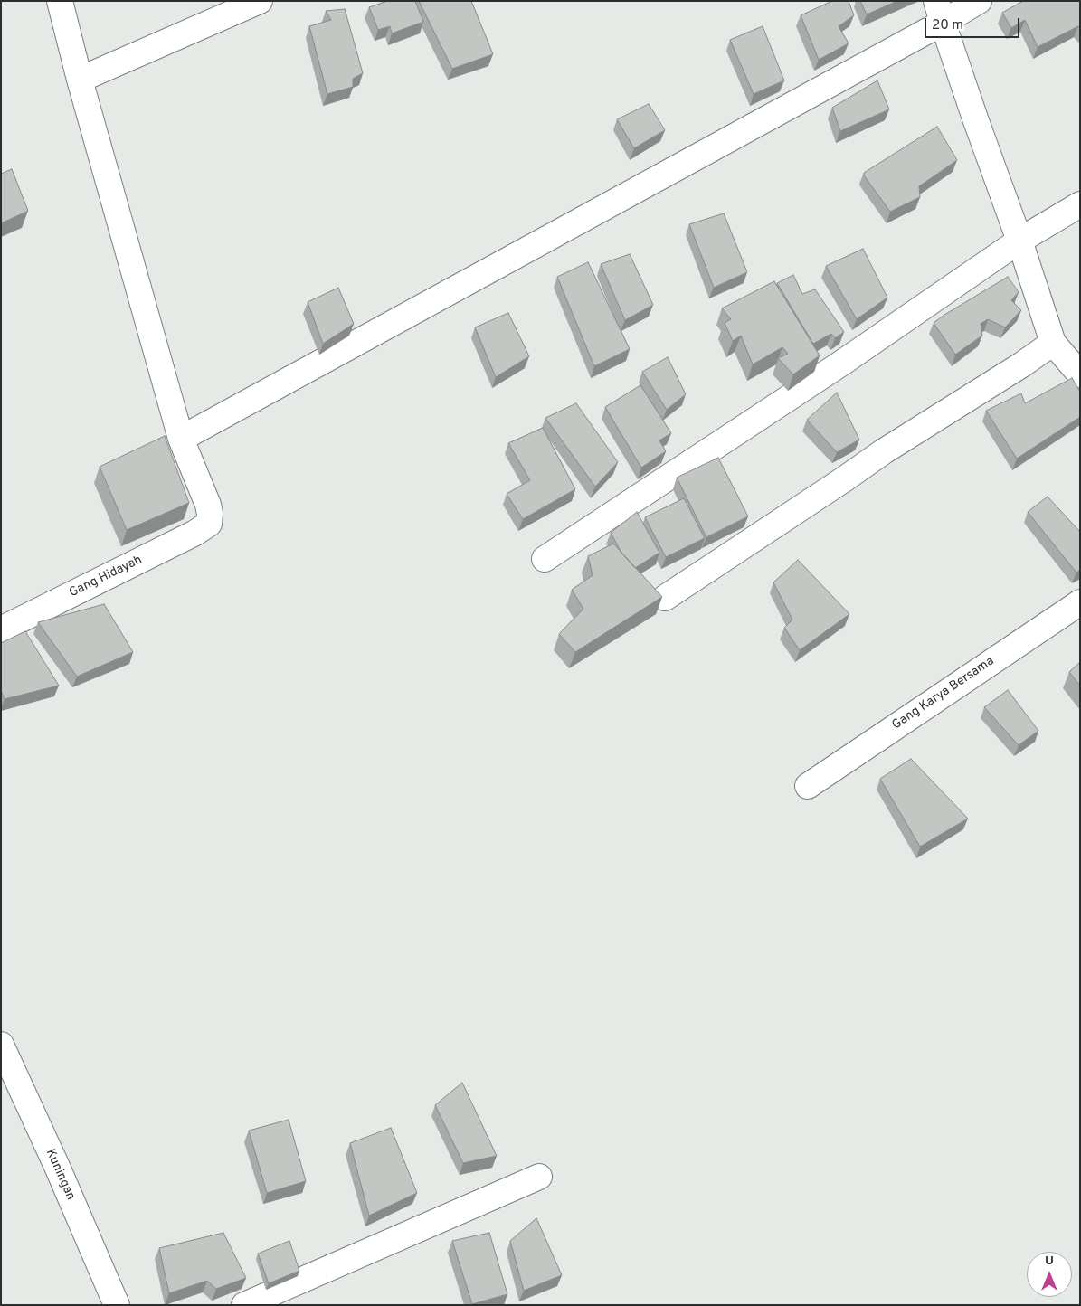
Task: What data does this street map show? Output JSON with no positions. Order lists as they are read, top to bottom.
{
  "streets": {
    "street": ["Gang Hidayah", "Gang Karya Bersama", "Kuningan"]
  },
  "scale_bar": "20 m",
  "north": "top"
}
